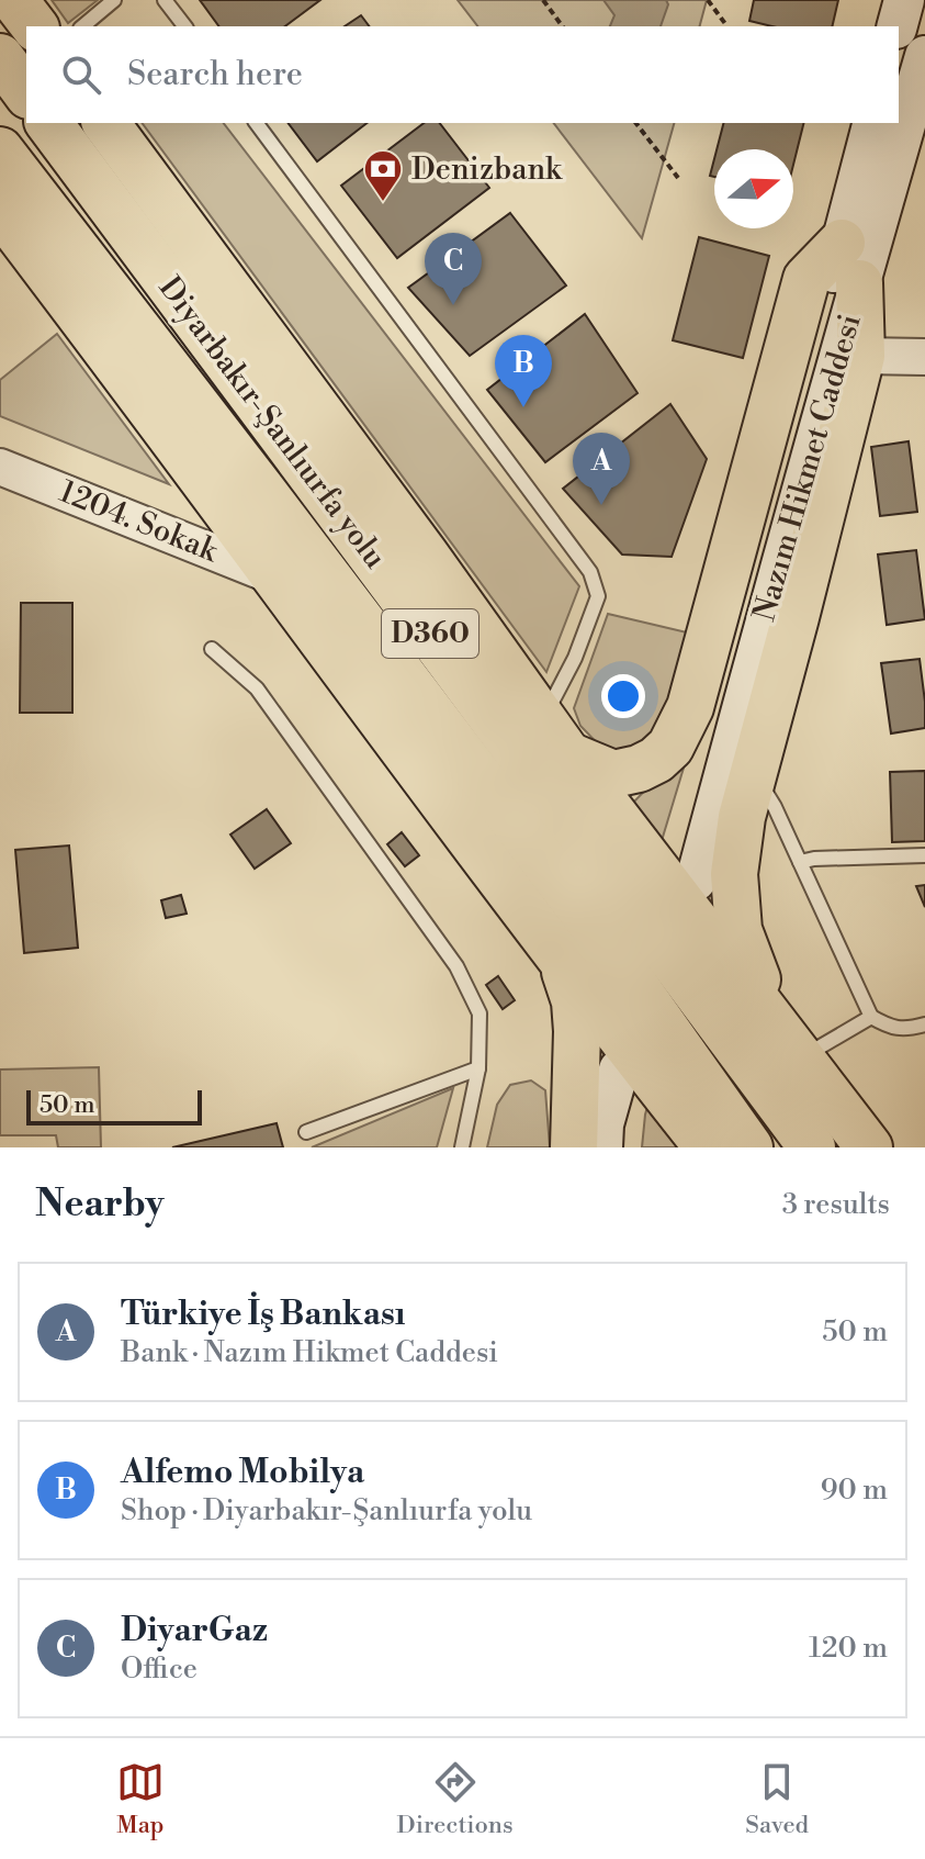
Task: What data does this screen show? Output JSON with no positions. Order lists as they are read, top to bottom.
{
  "streets": {
    "highway": ["Diyarbakır-Şanlıurfa yolu", "D360"],
    "main road": ["Nazım Hikmet Caddesi"],
    "street": ["1204. Sokak"]
  },
  "places": {
    "bank": ["Denizbank"]
  },
  "scale_bar": "50 m",
  "north": "right",
  "page": {
    "search": "Search here",
    "pins": ["C", "B", "A"],
    "scale": "50 m",
    "heading": ["Nearby", "3 results"],
    "list": [
      {
        "mark": "A",
        "name": "Türkiye İş Bankası",
        "note": "Bank · Nazım Hikmet Caddesi",
        "value": "50 m"
      },
      {
        "mark": "B",
        "name": "Alfemo Mobilya",
        "note": "Shop · Diyarbakır-Şanlıurfa yolu",
        "value": "90 m"
      },
      {
        "mark": "C",
        "name": "DiyarGaz",
        "note": "Office",
        "value": "120 m"
      }
    ],
    "nav": ["Map", "Directions", "Saved"]
  }
}
